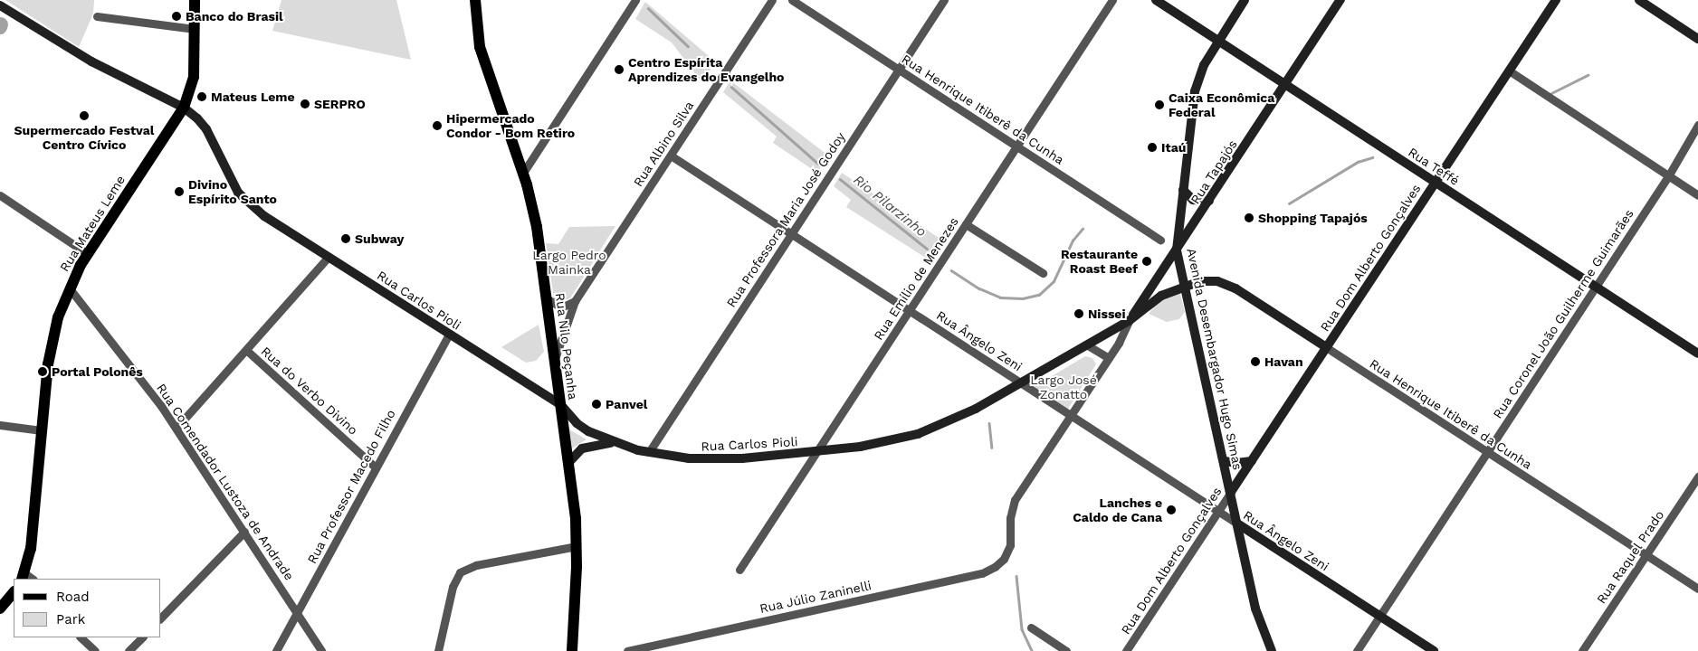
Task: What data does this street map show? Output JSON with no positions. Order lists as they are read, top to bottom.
{
  "streets": {
    "main road": [
      "Rua Henrique Itiberê da Cunha",
      "Rua Teffé",
      "Rua Tapajós",
      "Rua Mateus Leme",
      "Rua Dom Alberto Gonçalves",
      "Rua Carlos Pioli",
      "Rua Ângelo Zeni",
      "Rua Nilo Peçanha",
      "Avenida Desembargador Hugo Simas"
    ],
    "street": [
      "Rua Albino Silva",
      "Rua Professora Maria José Godoy",
      "Rua Emílio de Menezes",
      "Rua Coronel João Guilherme Guimarães",
      "Rua do Verbo Divino",
      "Rua Comendador Lustoza de Andrade",
      "Rua Professor Macedo Filho",
      "Rua Raquel Prado",
      "Rua Júlio Zaninelli"
    ]
  },
  "crossings": [
    ["Rua Henrique Itiberê da Cunha", "Rua Professora Maria José Godoy"],
    ["Rua Henrique Itiberê da Cunha", "Rua Dom Alberto Gonçalves"],
    ["Rua Henrique Itiberê da Cunha", "Rua Emílio de Menezes"],
    ["Rua Henrique Itiberê da Cunha", "Rua Carlos Pioli"],
    ["Rua Henrique Itiberê da Cunha", "Rua Coronel João Guilherme Guimarães"],
    ["Rua Henrique Itiberê da Cunha", "Avenida Desembargador Hugo Simas"],
    ["Rua Henrique Itiberê da Cunha", "Rua Raquel Prado"],
    ["Rua Albino Silva", "Rua Ângelo Zeni"],
    ["Rua Albino Silva", "Rua Nilo Peçanha"],
    ["Rua Teffé", "Rua Tapajós"],
    ["Rua Teffé", "Rua Dom Alberto Gonçalves"],
    ["Rua Teffé", "Rua Coronel João Guilherme Guimarães"],
    ["Rua Teffé", "Avenida Desembargador Hugo Simas"],
    ["Rua Tapajós", "Rua Carlos Pioli"],
    ["Rua Tapajós", "Rua Ângelo Zeni"],
    ["Rua Tapajós", "Avenida Desembargador Hugo Simas"],
    ["Rua Tapajós", "Rua Júlio Zaninelli"],
    ["Rua Professora Maria José Godoy", "Rua Carlos Pioli"],
    ["Rua Professora Maria José Godoy", "Rua Ângelo Zeni"],
    ["Rua Mateus Leme", "Rua Carlos Pioli"],
    ["Rua Mateus Leme", "Rua Comendador Lustoza de Andrade"],
    ["Rua Dom Alberto Gonçalves", "Rua Ângelo Zeni"],
    ["Rua Dom Alberto Gonçalves", "Avenida Desembargador Hugo Simas"],
    ["Rua Emílio de Menezes", "Rua Carlos Pioli"],
    ["Rua Emílio de Menezes", "Rua Ângelo Zeni"],
    ["Rua Carlos Pioli", "Rua Ângelo Zeni"],
    ["Rua Carlos Pioli", "Rua Nilo Peçanha"],
    ["Rua Carlos Pioli", "Avenida Desembargador Hugo Simas"],
    ["Rua Carlos Pioli", "Rua Professor Macedo Filho"],
    ["Rua Coronel João Guilherme Guimarães", "Rua Ângelo Zeni"],
    ["Rua Ângelo Zeni", "Avenida Desembargador Hugo Simas"],
    ["Rua do Verbo Divino", "Rua Professor Macedo Filho"],
    ["Rua Comendador Lustoza de Andrade", "Rua Professor Macedo Filho"]
  ],
  "water": ["Rio Pilarzinho"],
  "parks": ["Largo Pedro Mainka", "Largo José Zonatto"],
  "places": [
    "Banco do Brasil",
    "Centro Espírita Aprendizes do Evangelho",
    "Mateus Leme",
    "SERPRO",
    "Caixa Econômica Federal",
    "Supermercado Festval Centro Cívico",
    "Hipermercado Condor - Bom Retiro",
    "Itaú",
    "Divino Espírito Santo",
    "Shopping Tapajós",
    "Subway",
    "Restaurante Roast Beef",
    "Nissei",
    "Havan",
    "Portal Polonês",
    "Panvel",
    "Lanches e Caldo de Cana"
  ],
  "legend": ["Road", "Park"]
}
